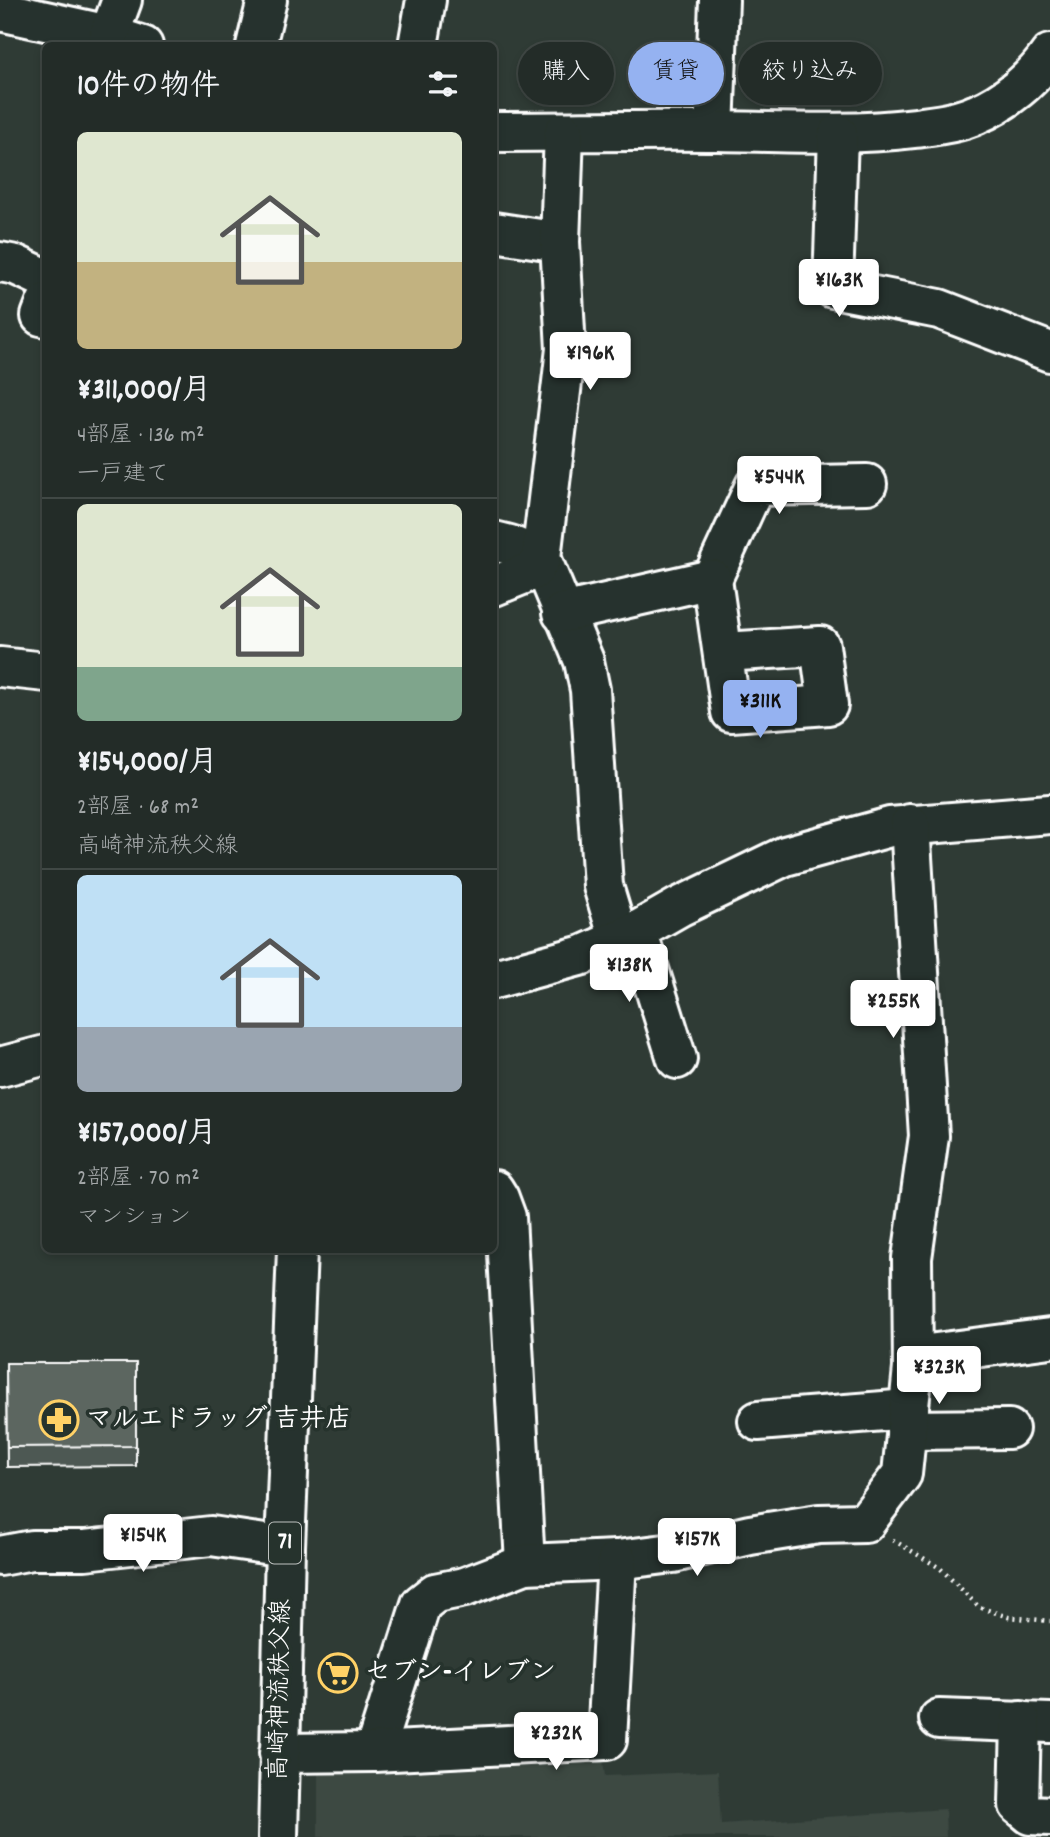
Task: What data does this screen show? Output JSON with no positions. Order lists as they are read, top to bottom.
{
  "streets": {
    "street": ["71", "高崎神流秩父線"]
  },
  "places": {
    "pharmacy": ["マルエドラッグ 吉井店"],
    "supermarket": ["セブン-イレブン"]
  },
  "page": {
    "chip": ["購入", "賃貸", "絞り込み"],
    "heading": "10件の物件",
    "list": [
      {
        "name": "¥311,000/月",
        "note": "4部屋 · 136 m² · 一戸建て"
      },
      {
        "name": "¥154,000/月",
        "note": "2部屋 · 68 m² · 高崎神流秩父線"
      },
      {
        "name": "¥157,000/月",
        "note": "2部屋 · 70 m² · マンション"
      }
    ],
    "price": [
      "¥163K",
      "¥196K",
      "¥544K",
      "¥311K",
      "¥138K",
      "¥255K",
      "¥323K",
      "¥154K",
      "¥157K",
      "¥232K"
    ]
  }
}
